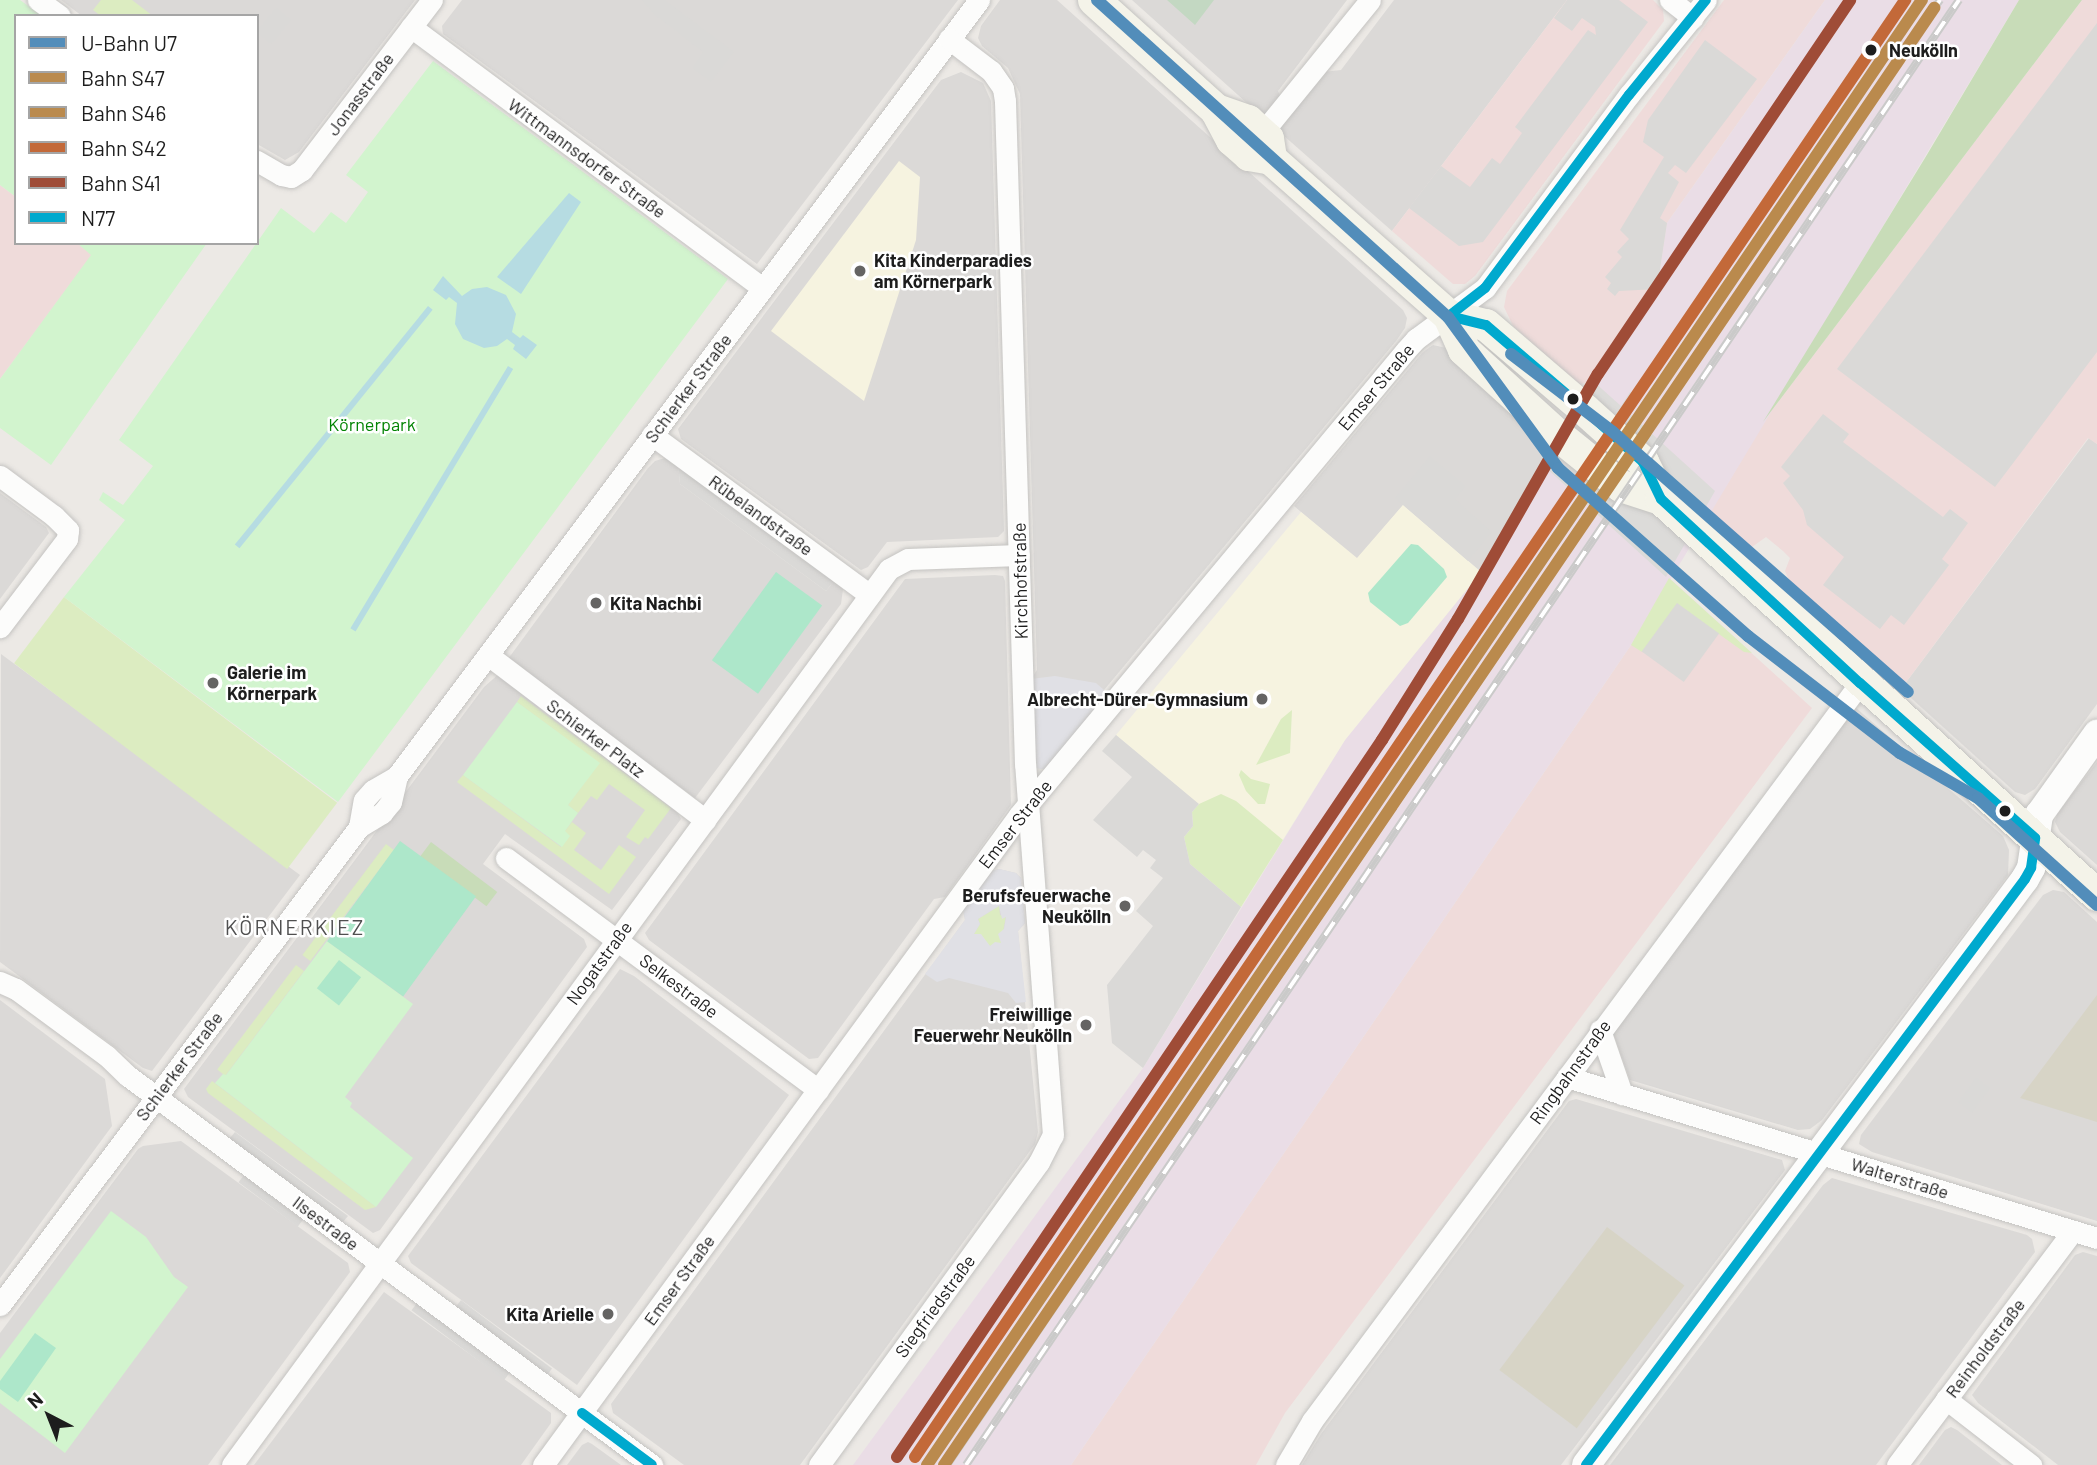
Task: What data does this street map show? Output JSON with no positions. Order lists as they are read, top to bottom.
{
  "streets": {
    "street": [
      "Jonasstraße",
      "Wittmannsdorfer Straße",
      "Emser Straße",
      "Schierker Straße",
      "Rübelandstraße",
      "Kirchhofstraße",
      "Schierker Platz",
      "Nogatstraße",
      "Selkestraße",
      "Ringbahnstraße",
      "Walterstraße",
      "Ilsestraße",
      "Siegfriedstraße",
      "Reinholdstraße"
    ]
  },
  "crossings": [
    ["Jonasstraße", "Wittmannsdorfer Straße"],
    ["Wittmannsdorfer Straße", "Schierker Straße"],
    ["Emser Straße", "Kirchhofstraße"],
    ["Emser Straße", "Selkestraße"],
    ["Emser Straße", "Ilsestraße"],
    ["Schierker Straße", "Rübelandstraße"],
    ["Schierker Straße", "Kirchhofstraße"],
    ["Schierker Straße", "Schierker Platz"],
    ["Schierker Straße", "Ilsestraße"],
    ["Rübelandstraße", "Nogatstraße"],
    ["Kirchhofstraße", "Nogatstraße"],
    ["Kirchhofstraße", "Siegfriedstraße"],
    ["Schierker Platz", "Nogatstraße"],
    ["Nogatstraße", "Selkestraße"],
    ["Nogatstraße", "Ilsestraße"],
    ["Ringbahnstraße", "Walterstraße"],
    ["Walterstraße", "Reinholdstraße"]
  ],
  "districts": ["KÖRNERKIEZ"],
  "parks": ["Körnerpark"],
  "places": [
    "Neukölln",
    "Kita Kinderparadies am Körnerpark",
    "Kita Nachbi",
    "Galerie im Körnerpark",
    "Albrecht-Dürer-Gymnasium",
    "Berufsfeuerwache Neukölln",
    "Freiwillige Feuerwehr Neukölln",
    "Kita Arielle"
  ],
  "lines": [
    "metro line U7",
    "rail line S47",
    "rail line S42",
    "rail line S41",
    "transit line N77",
    "rail line S46"
  ],
  "legend": [
    "U-Bahn U7",
    "Bahn S47",
    "Bahn S46",
    "Bahn S42",
    "Bahn S41",
    "N77"
  ],
  "north": "top left"
}
